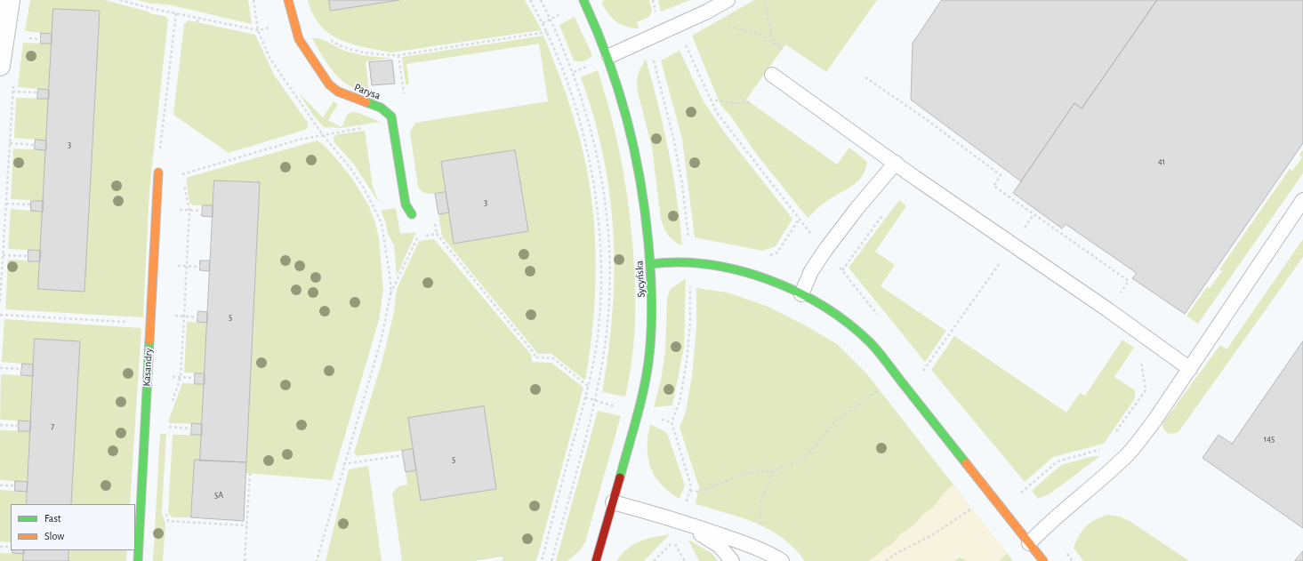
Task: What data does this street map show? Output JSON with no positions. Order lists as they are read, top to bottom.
{
  "streets": {
    "street": ["Parysa", "Sycyńska", "Kasandry"]
  },
  "house_numbers": [
    "3",
    "41",
    "3",
    "5",
    "7",
    "145",
    "5",
    "5A"
  ],
  "legend": ["Fast", "Slow"]
}
